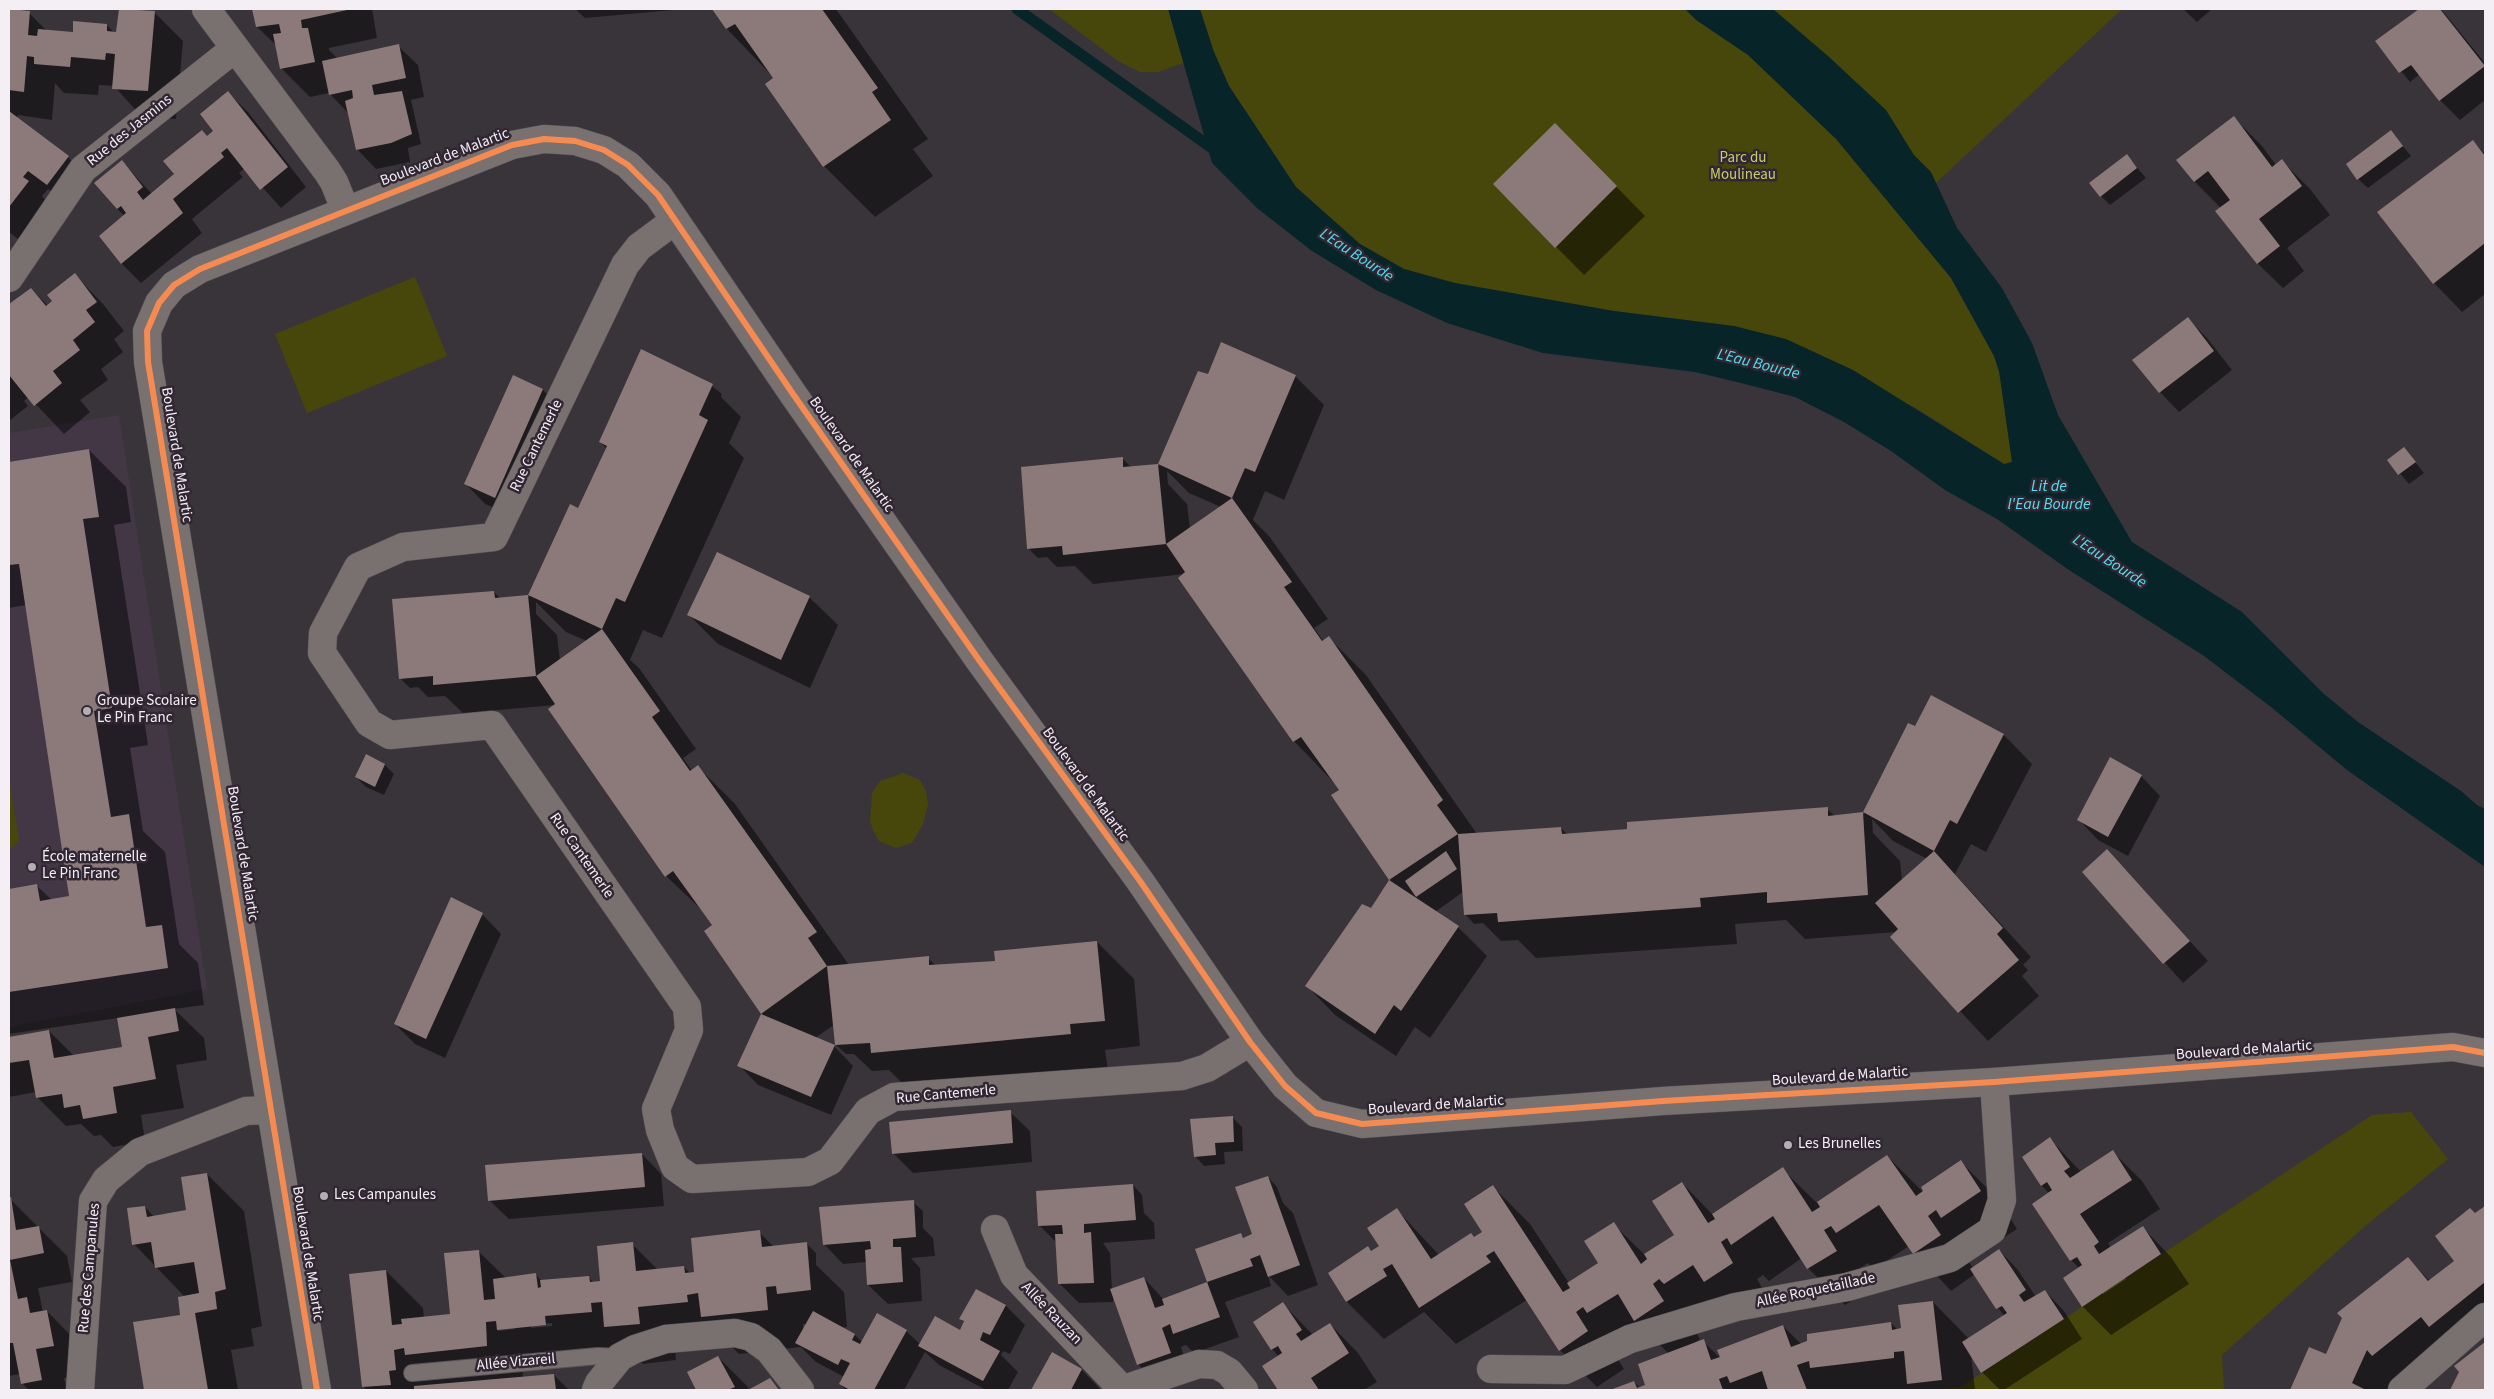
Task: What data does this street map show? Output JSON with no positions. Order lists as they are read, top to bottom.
{
  "streets": {
    "street": [
      "Rue des Jasmins",
      "Boulevard de Malartic",
      "Rue Cantemerle",
      "Rue des Campanules",
      "Allée Roquetaillade",
      "Allée Rauzan"
    ],
    "lane": ["Allée Vizareil"]
  },
  "crossings": [
    ["Boulevard de Malartic", "Rue Cantemerle"],
    ["Boulevard de Malartic", "Rue des Campanules"],
    ["Boulevard de Malartic", "Allée Roquetaillade"]
  ],
  "water": ["L'Eau Bourde", "Lit de l'Eau Bourde"],
  "parks": ["Parc du Moulineau"],
  "places": [
    "Groupe Scolaire Le Pin Franc",
    "École maternelle Le Pin Franc",
    "Les Brunelles",
    "Les Campanules"
  ]
}
